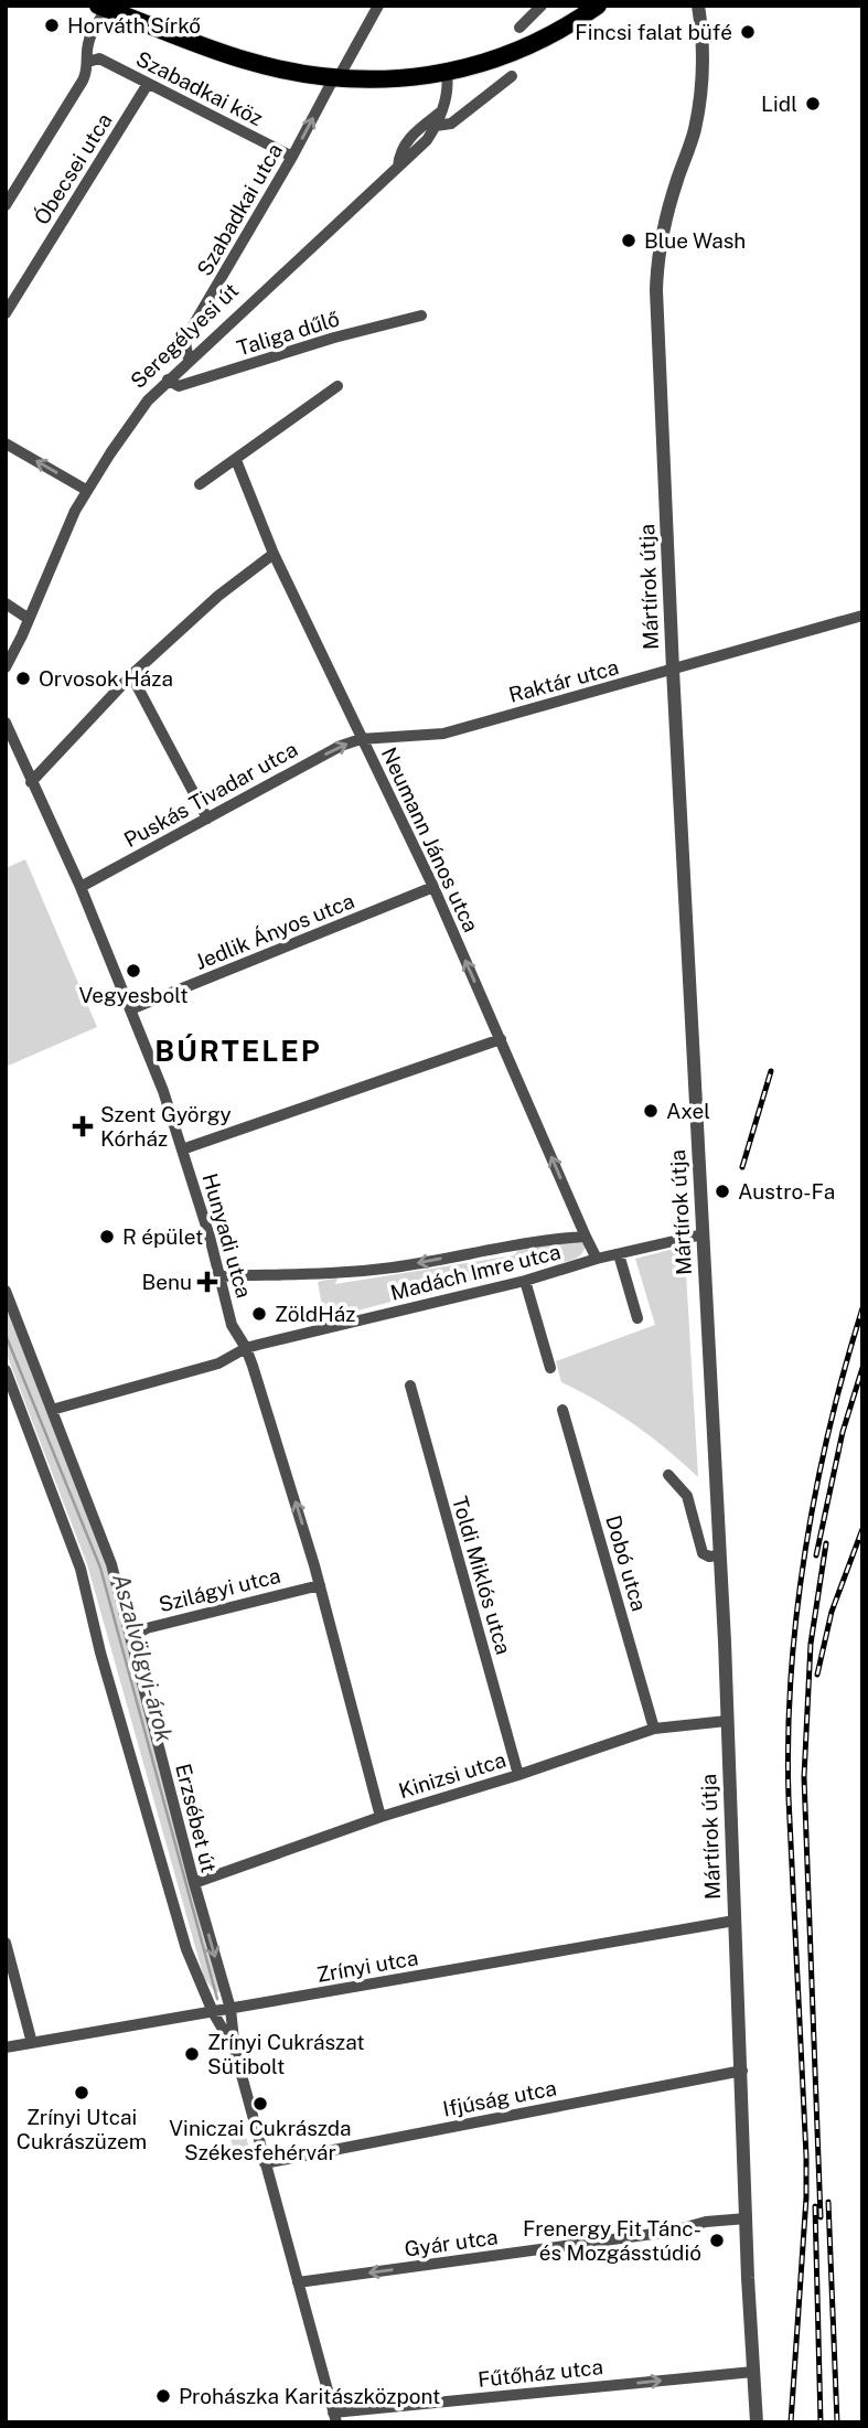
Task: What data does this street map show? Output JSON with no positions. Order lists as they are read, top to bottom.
{
  "streets": {
    "street": [
      "Szabadkai köz",
      "Óbecsei utca",
      "Szabadkai utca",
      "Taliga dűlő",
      "Seregélyesi út",
      "Mártírok útja",
      "Raktár utca",
      "Puskás Tivadar utca",
      "Neumann János utca",
      "Jedlik Ányos utca",
      "Hunyadi utca",
      "Madách Imre utca",
      "Dobó utca",
      "Toldi Miklós utca",
      "Szilágyi utca",
      "Kinizsi utca",
      "Erzsébet út",
      "Zrínyi utca",
      "Ifjúság utca",
      "Gyár utca",
      "Fűtőház utca"
    ]
  },
  "crossings": [
    ["Szabadkai köz", "Óbecsei utca"],
    ["Szabadkai köz", "Szabadkai utca"],
    ["Szabadkai utca", "Seregélyesi út"],
    ["Taliga dűlő", "Seregélyesi út"],
    ["Mártírok útja", "Raktár utca"],
    ["Mártírok útja", "Madách Imre utca"],
    ["Mártírok útja", "Kinizsi utca"],
    ["Mártírok útja", "Zrínyi utca"],
    ["Mártírok útja", "Ifjúság utca"],
    ["Mártírok útja", "Gyár utca"],
    ["Mártírok útja", "Fűtőház utca"],
    ["Raktár utca", "Puskás Tivadar utca"],
    ["Raktár utca", "Neumann János utca"],
    ["Puskás Tivadar utca", "Neumann János utca"],
    ["Puskás Tivadar utca", "Hunyadi utca"],
    ["Neumann János utca", "Jedlik Ányos utca"],
    ["Neumann János utca", "Madách Imre utca"],
    ["Jedlik Ányos utca", "Hunyadi utca"],
    ["Hunyadi utca", "Madách Imre utca"],
    ["Hunyadi utca", "Szilágyi utca"],
    ["Hunyadi utca", "Kinizsi utca"],
    ["Madách Imre utca", "Erzsébet út"],
    ["Dobó utca", "Kinizsi utca"],
    ["Toldi Miklós utca", "Kinizsi utca"],
    ["Szilágyi utca", "Erzsébet út"],
    ["Kinizsi utca", "Erzsébet út"],
    ["Erzsébet út", "Zrínyi utca"],
    ["Erzsébet út", "Ifjúság utca"],
    ["Erzsébet út", "Gyár utca"],
    ["Erzsébet út", "Fűtőház utca"]
  ],
  "one_way": [
    "Puskás Tivadar utca",
    "Neumann János utca",
    "Gyár utca",
    "Fűtőház utca"
  ],
  "districts": ["BÚRTELEP"],
  "water": ["Aszalvölgyi-árok"],
  "places": {
    "other": [
      "Horváth Sírkő",
      "Fincsi falat büfé",
      "Lidl",
      "Blue Wash",
      "Orvosok Háza",
      "Vegyesbolt",
      "Axel",
      "Austro-Fa",
      "R épület",
      "ZöldHáz",
      "Zrínyi Cukrászat Sütibolt",
      "Zrínyi Utcai Cukrászüzem",
      "Viniczai Cukrászda Székesfehérvár",
      "Frenergy Fit Tánc- és Mozgásstúdió",
      "Prohászka Karitászközpont"
    ],
    "health": ["Szent György Kórház", "Benu"]
  }
}
